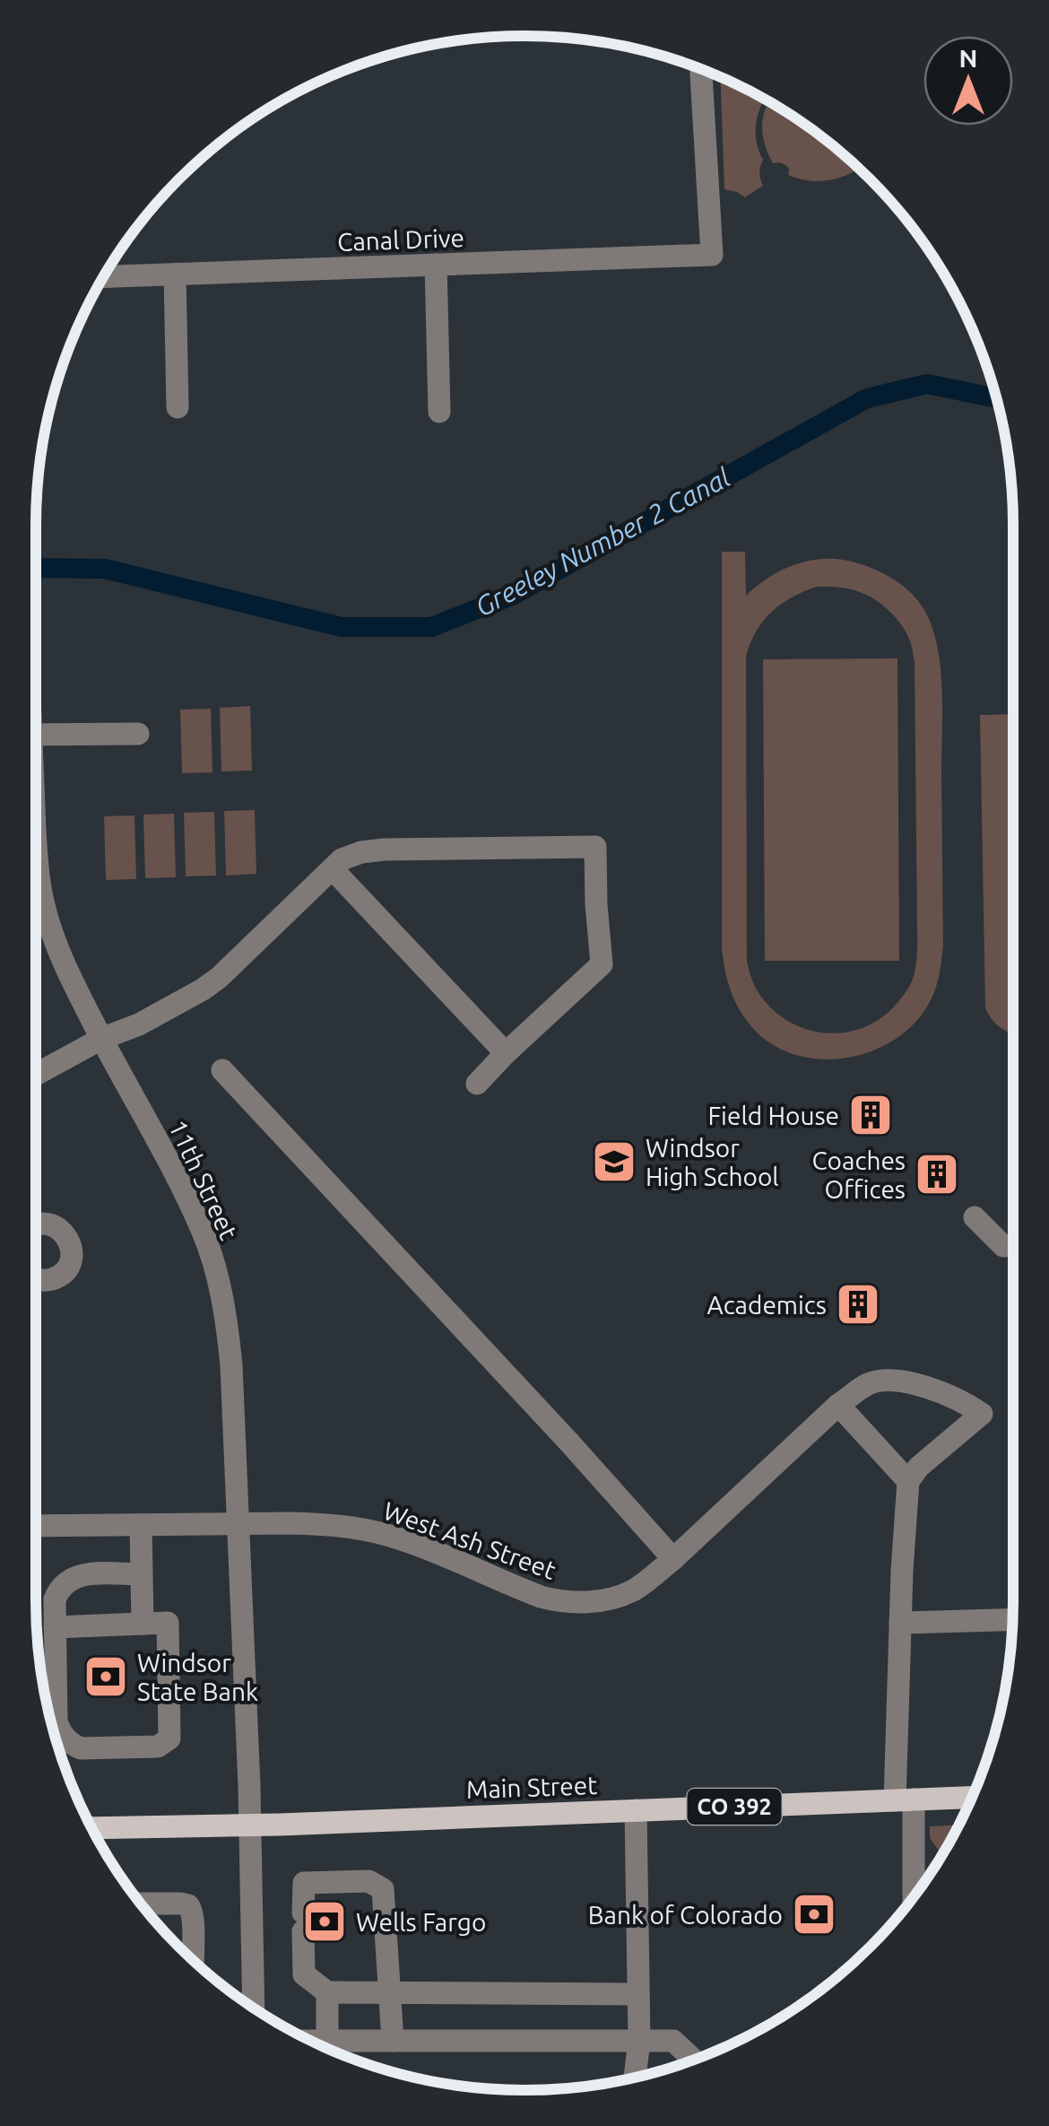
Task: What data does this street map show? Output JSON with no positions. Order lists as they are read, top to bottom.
{
  "streets": {
    "main road": ["Main Street", "CO 392"],
    "street": ["Canal Drive", "11th Street", "West Ash Street"]
  },
  "crossings": [
    ["11th Street", "West Ash Street"],
    ["11th Street", "Main Street"]
  ],
  "water": ["Greeley Number 2 Canal"],
  "places": {
    "building": ["Field House", "Coaches Offices", "Academics"],
    "school or university": ["Windsor High School"],
    "bank": ["Windsor State Bank", "Bank of Colorado", "Wells Fargo"]
  },
  "north": "top"
}
